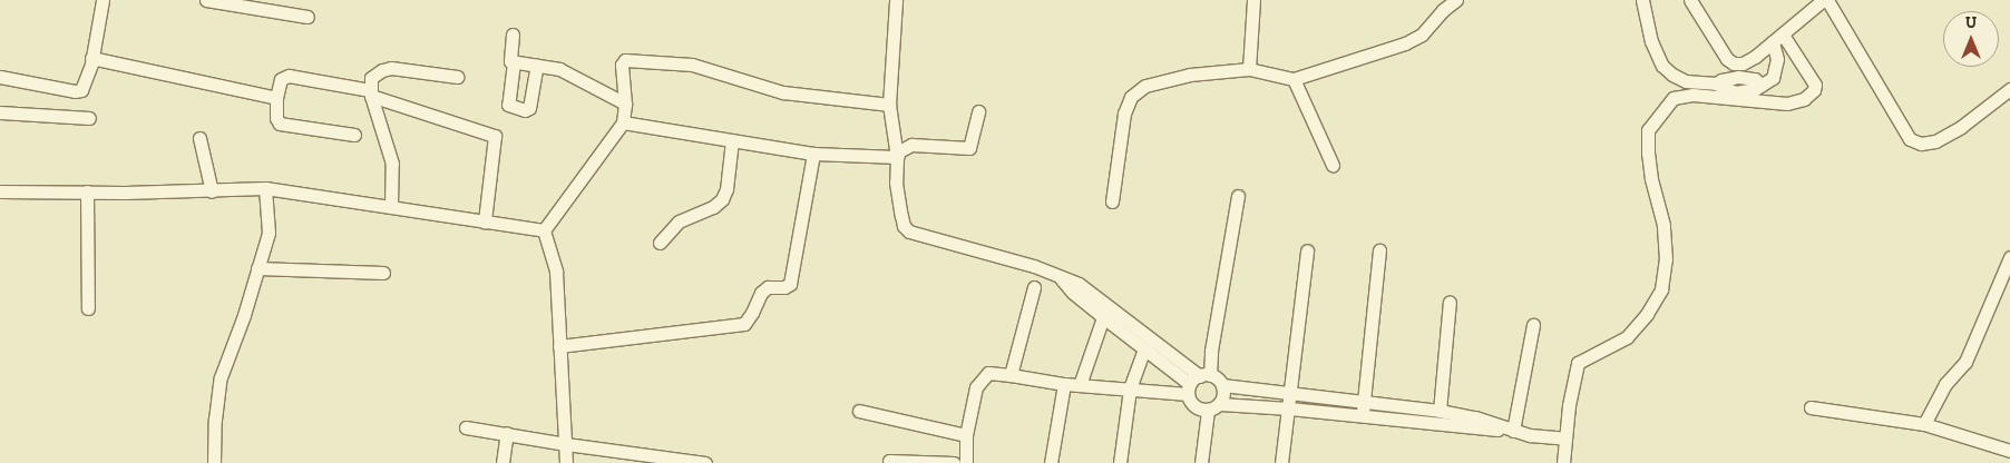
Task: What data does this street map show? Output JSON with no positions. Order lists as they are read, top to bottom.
{
  "north": "top"
}
